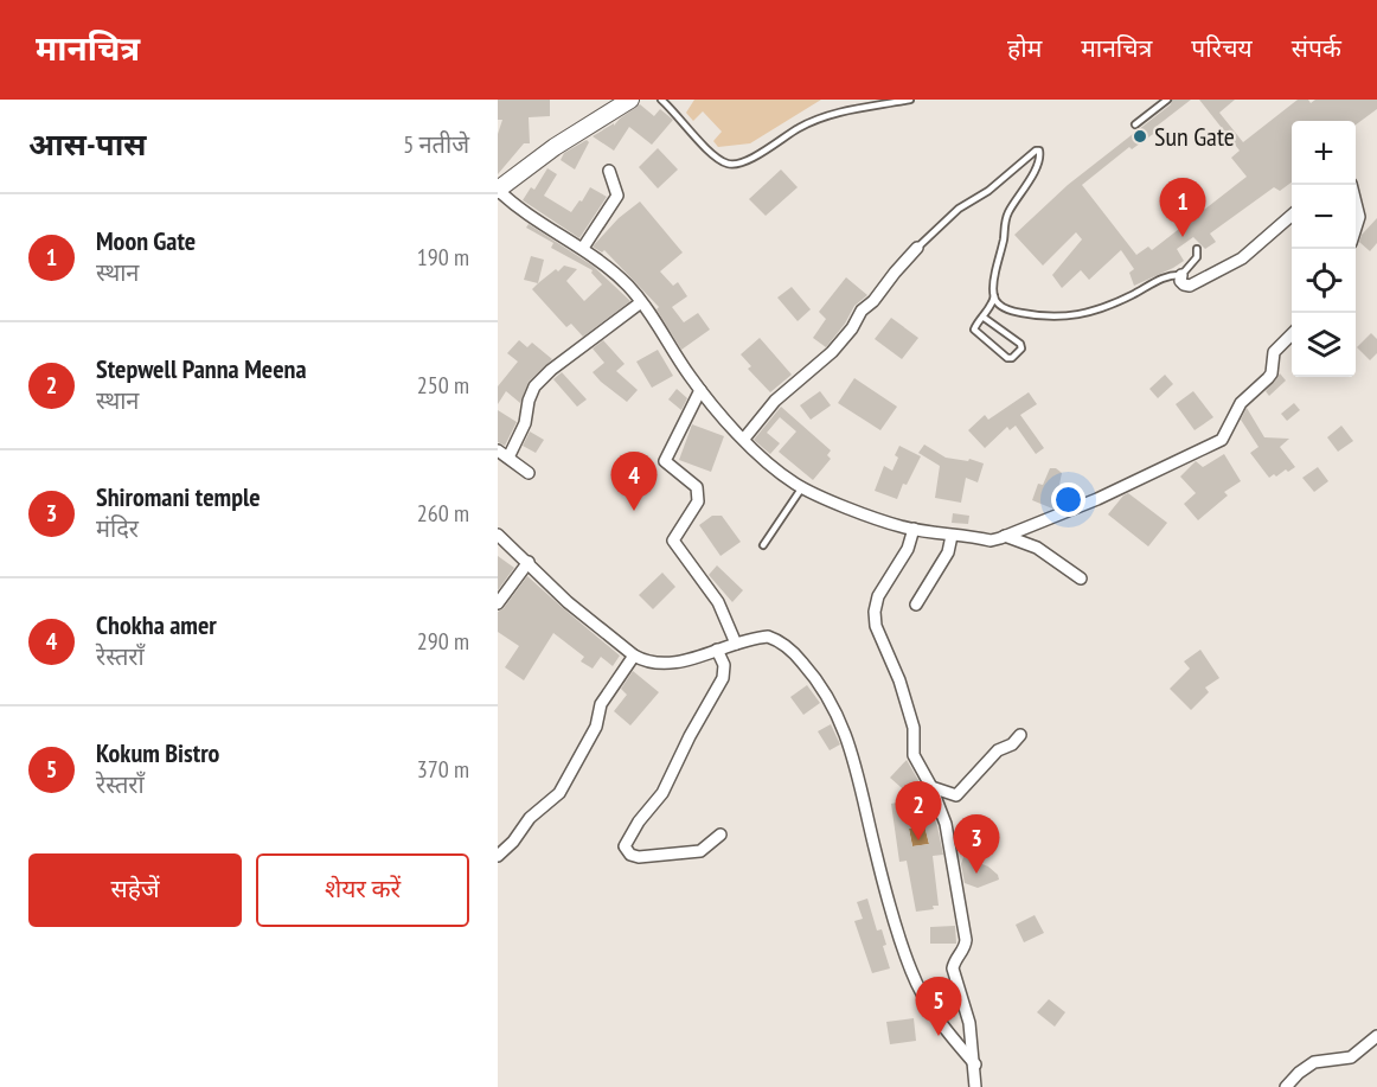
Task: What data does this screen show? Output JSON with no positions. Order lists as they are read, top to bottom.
{
  "places": ["Sun Gate"],
  "page": {
    "header": "मानचित्र",
    "nav": [
      "होम",
      "मानचित्र",
      "परिचय",
      "संपर्क"
    ],
    "heading": ["आस-पास", "5 नतीजे"],
    "map_buttons": ["+", "−"],
    "pins": [
      "1",
      "4",
      "2",
      "3",
      "5"
    ],
    "list": [
      {
        "mark": "1",
        "name": "Moon Gate",
        "note": "स्थान",
        "value": "190 m"
      },
      {
        "mark": "2",
        "name": "Stepwell Panna Meena",
        "note": "स्थान",
        "value": "250 m"
      },
      {
        "mark": "3",
        "name": "Shiromani temple",
        "note": "मंदिर",
        "value": "260 m"
      },
      {
        "mark": "4",
        "name": "Chokha amer",
        "note": "रेस्तराँ",
        "value": "290 m"
      },
      {
        "mark": "5",
        "name": "Kokum Bistro",
        "note": "रेस्तराँ",
        "value": "370 m"
      }
    ],
    "buttons": ["सहेजें", "शेयर करें"]
  }
}
